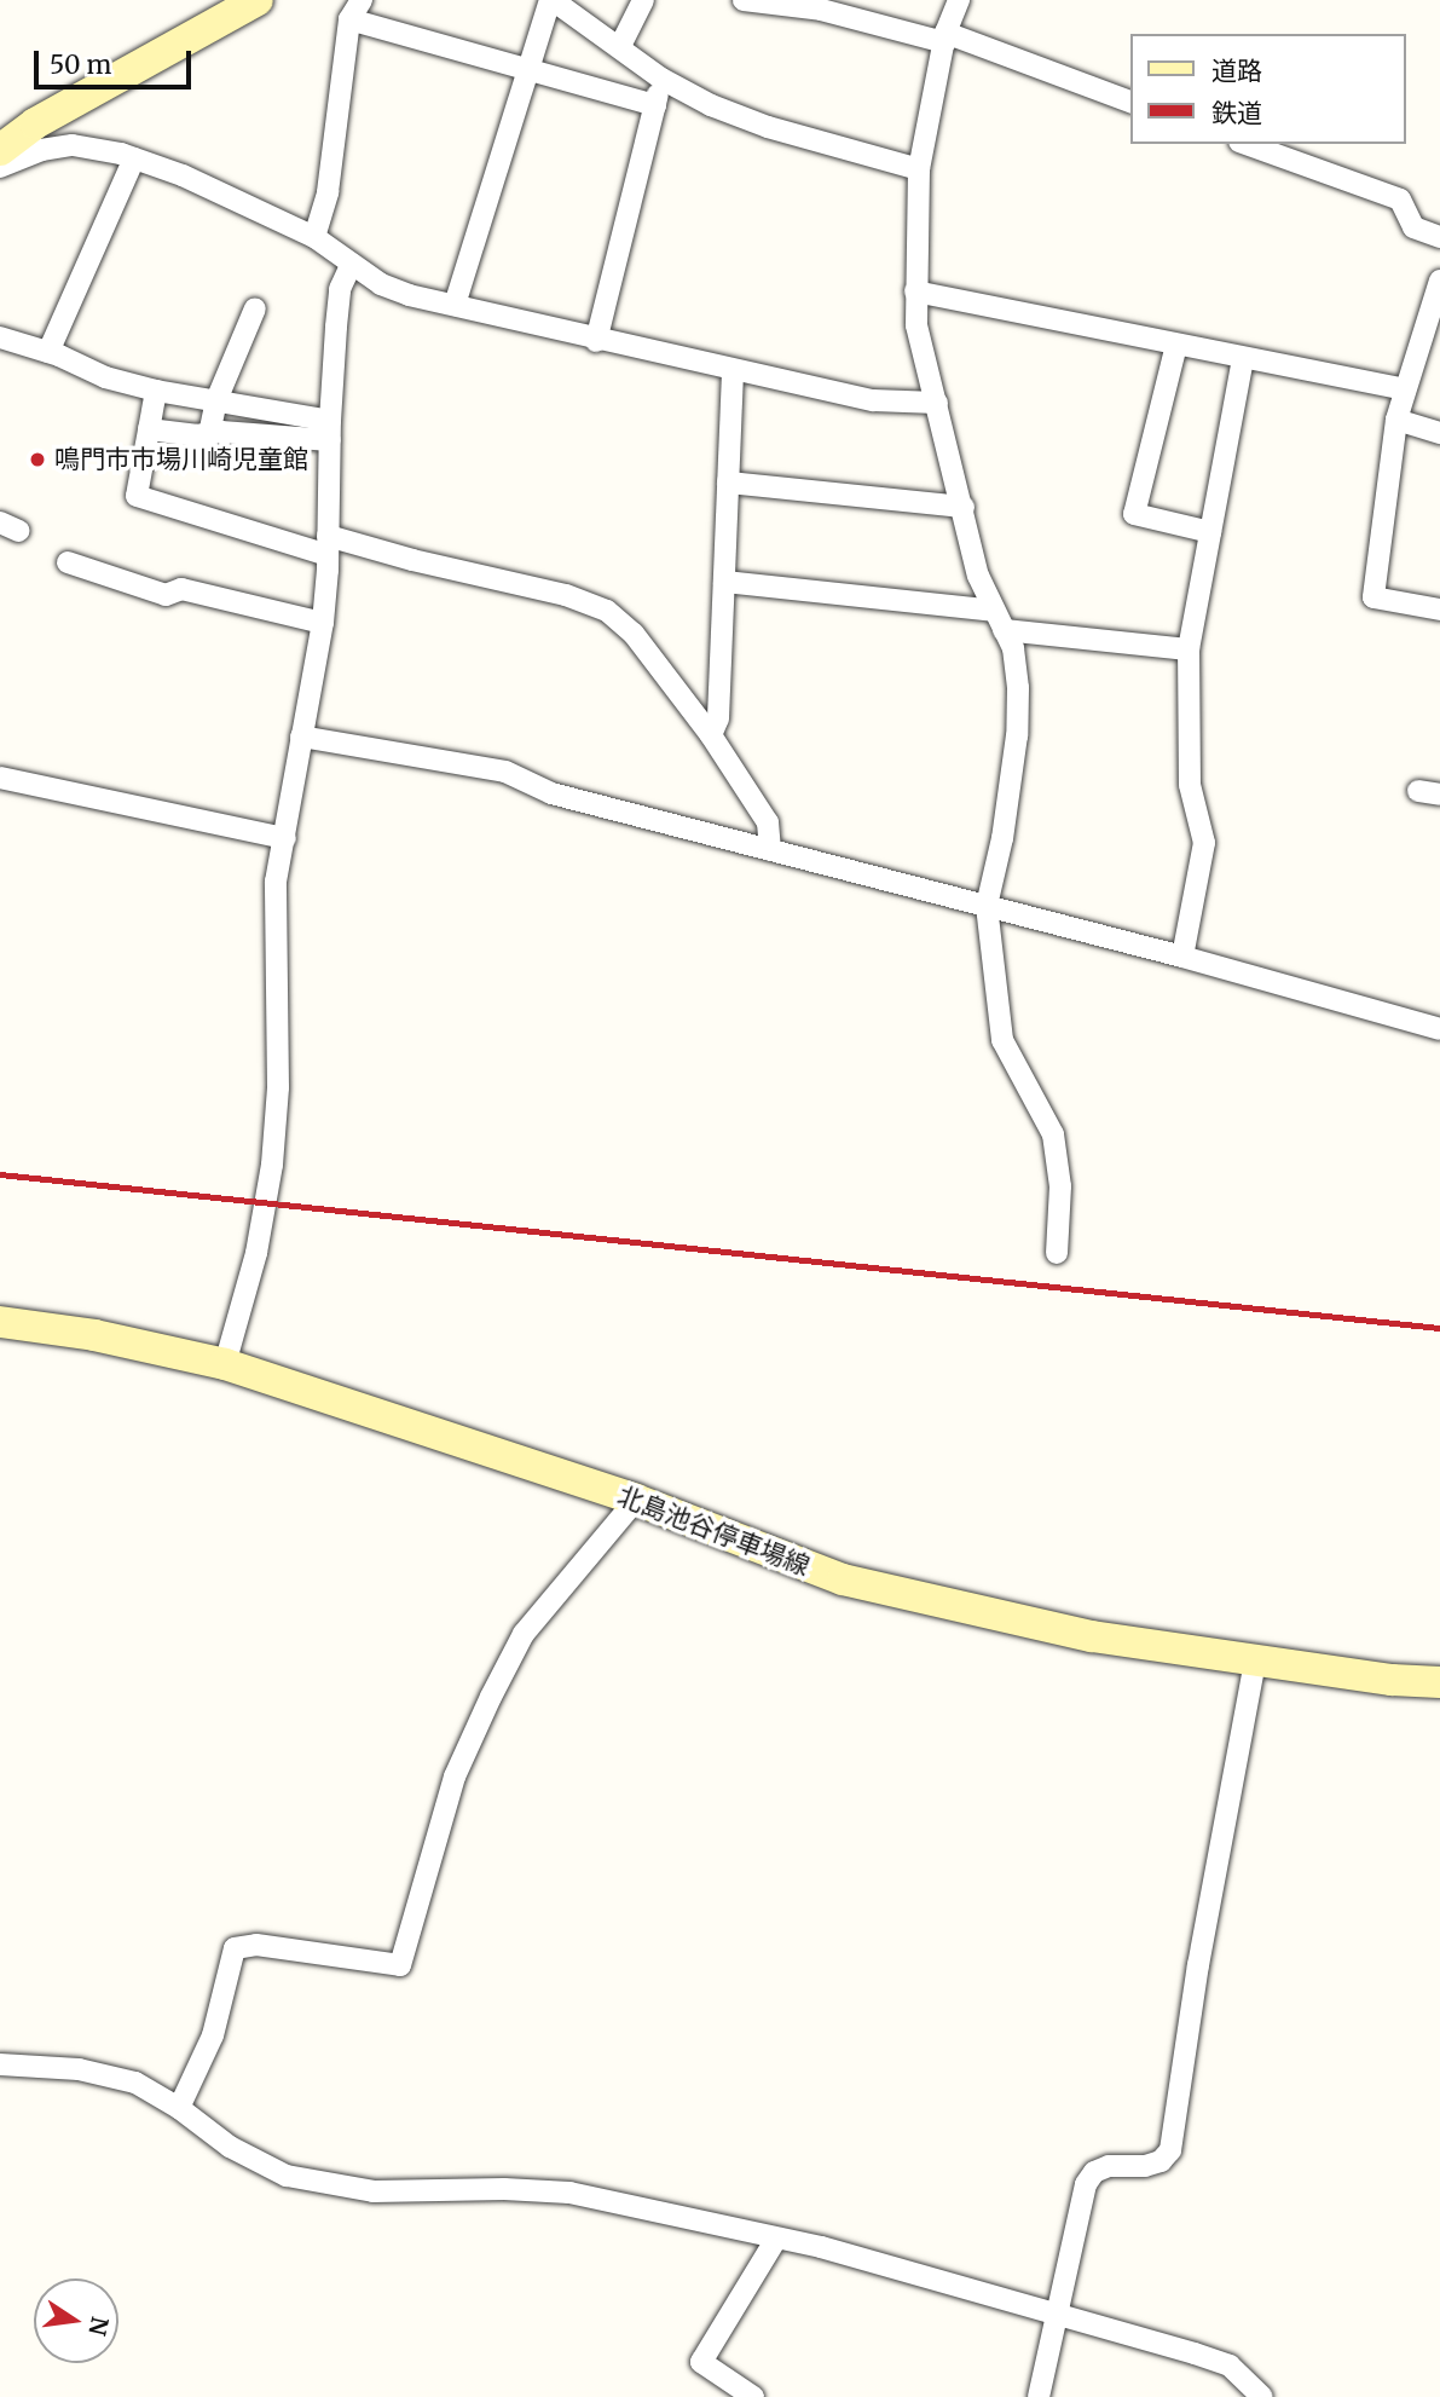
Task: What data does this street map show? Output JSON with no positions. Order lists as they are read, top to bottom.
{
  "streets": {
    "main road": ["北島池谷停車場線"]
  },
  "places": ["鳴門市市場川崎児童館"],
  "legend": ["道路", "鉄道"],
  "scale_bar": "50 m",
  "north": "right"
}
